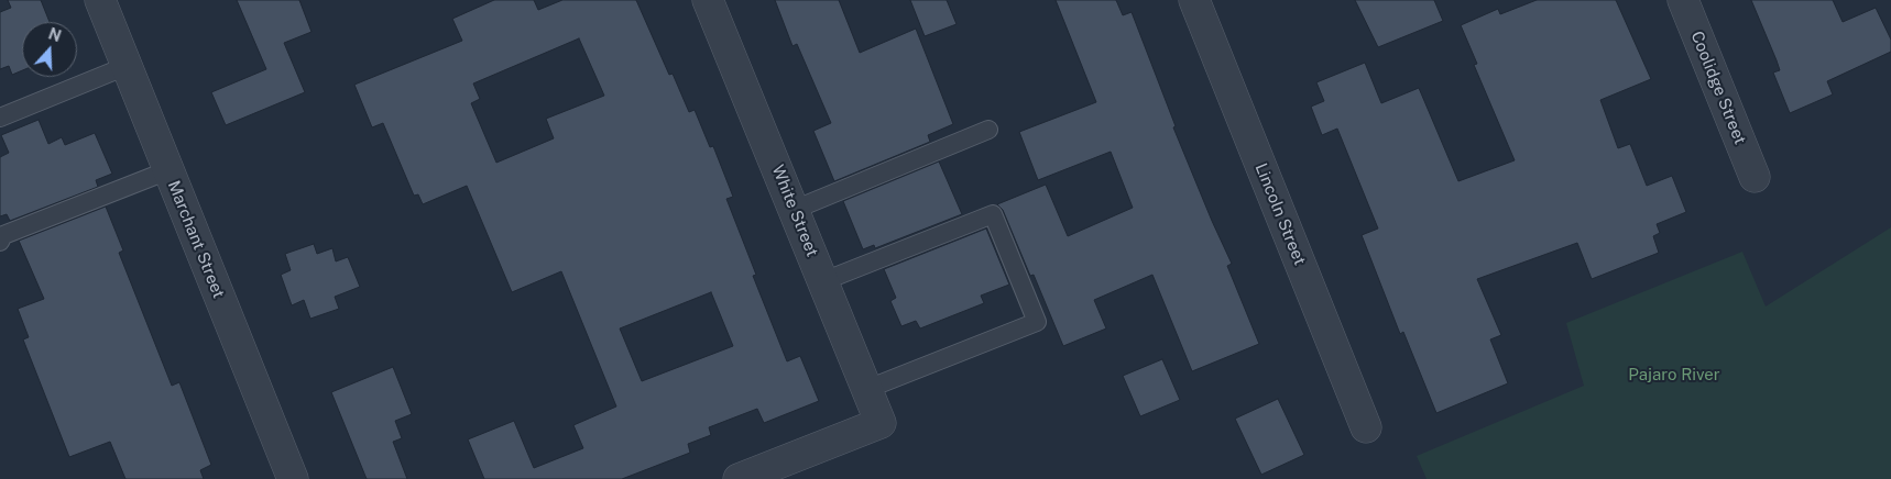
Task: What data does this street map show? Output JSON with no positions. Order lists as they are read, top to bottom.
{
  "streets": {
    "street": [
      "Coolidge Street",
      "White Street",
      "Lincoln Street",
      "Marchant Street"
    ]
  },
  "parks": ["Pajaro River"],
  "north": "top"
}
